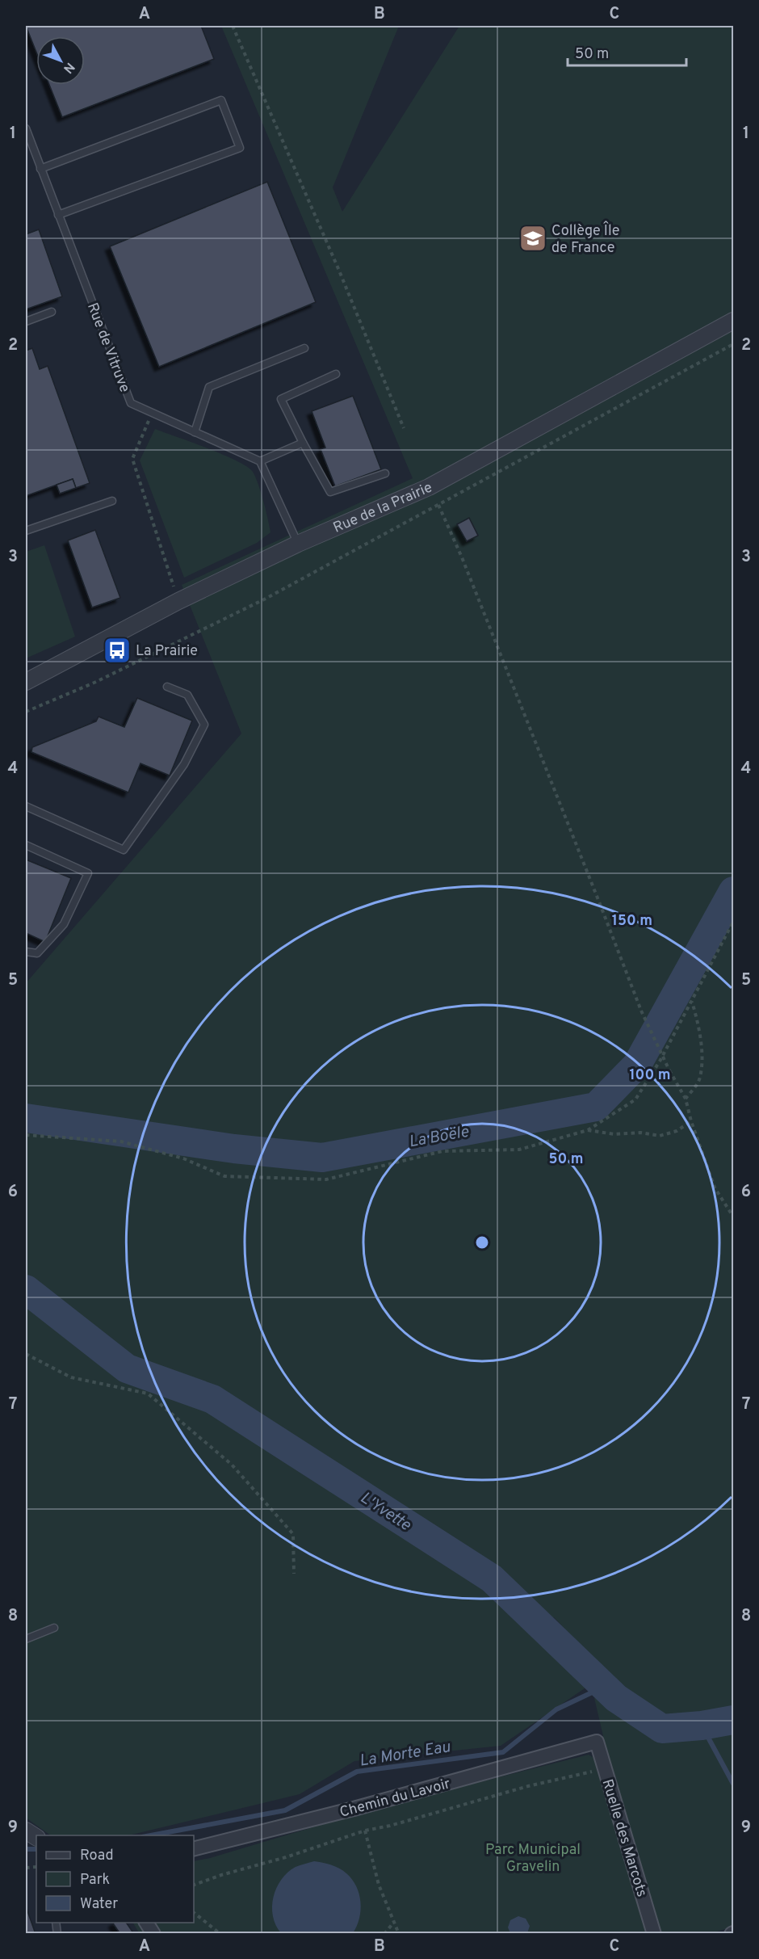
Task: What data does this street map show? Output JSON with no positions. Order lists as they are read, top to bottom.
{
  "streets": {
    "street": ["Rue de la Prairie", "Chemin du Lavoir", "Ruelle des Marcots"],
    "lane": ["Rue de Vitruve"]
  },
  "crossings": [
    ["Chemin du Lavoir", "Ruelle des Marcots"]
  ],
  "water": ["La Boële", "L'Yvette", "La Morte Eau"],
  "parks": ["Parc Municipal Gravelin"],
  "places": {
    "school or university": ["Collège Île de France"],
    "bus stop": ["La Prairie"]
  },
  "legend": ["Road", "Park", "Water"],
  "scale_bar": "50 m",
  "north": "bottom right",
  "grid": {
    "columns": ["A", "B", "C"],
    "rows": [
      "1",
      "2",
      "3",
      "4",
      "5",
      "6",
      "7",
      "8",
      "9"
    ]
  },
  "rings": ["150 m", "100 m", "50 m"]
}
